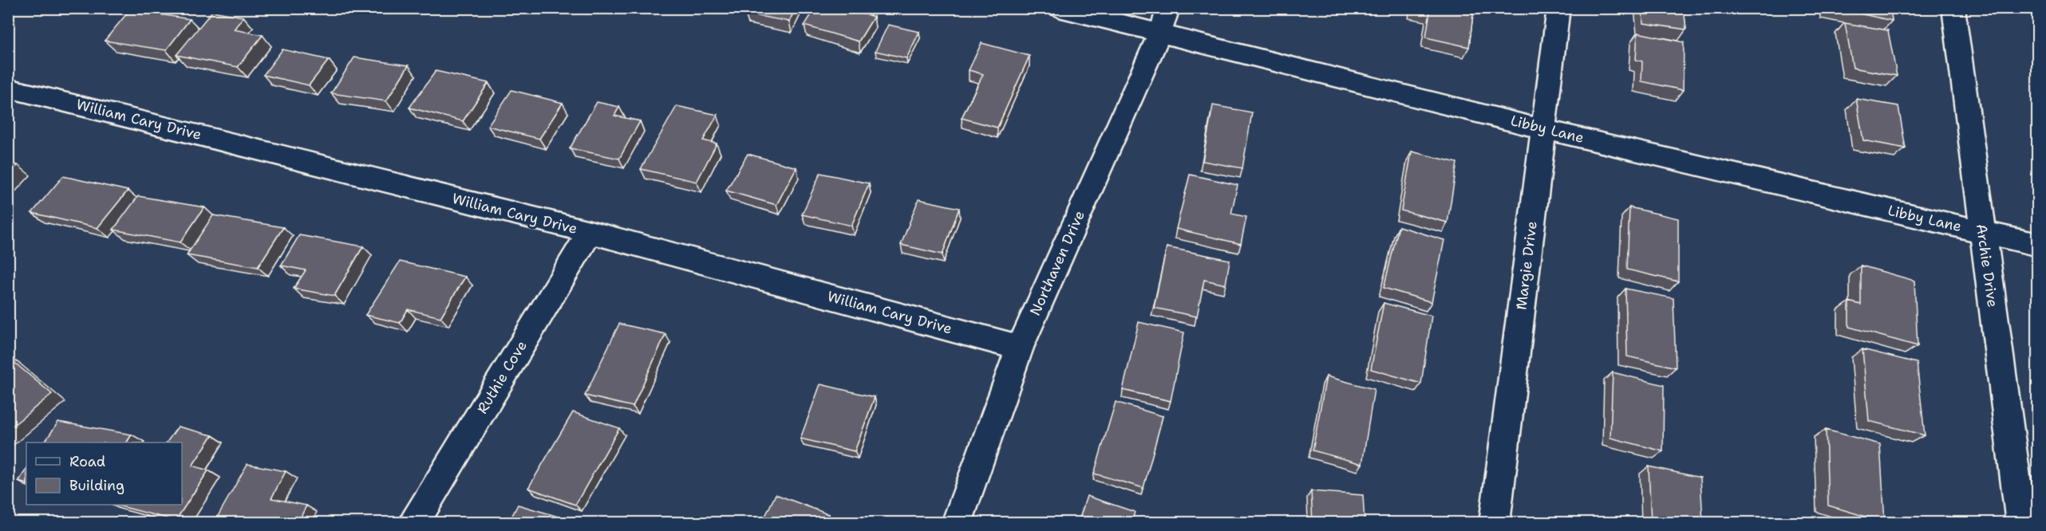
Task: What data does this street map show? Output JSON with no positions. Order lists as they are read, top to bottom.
{
  "streets": {
    "street": [
      "William Cary Drive",
      "Libby Lane",
      "Northaven Drive",
      "Margie Drive",
      "Archie Drive",
      "Ruthie Cove"
    ]
  },
  "crossings": [
    ["William Cary Drive", "Northaven Drive"],
    ["William Cary Drive", "Ruthie Cove"],
    ["Libby Lane", "Northaven Drive"],
    ["Libby Lane", "Margie Drive"],
    ["Libby Lane", "Archie Drive"]
  ],
  "legend": ["Road", "Building"]
}
